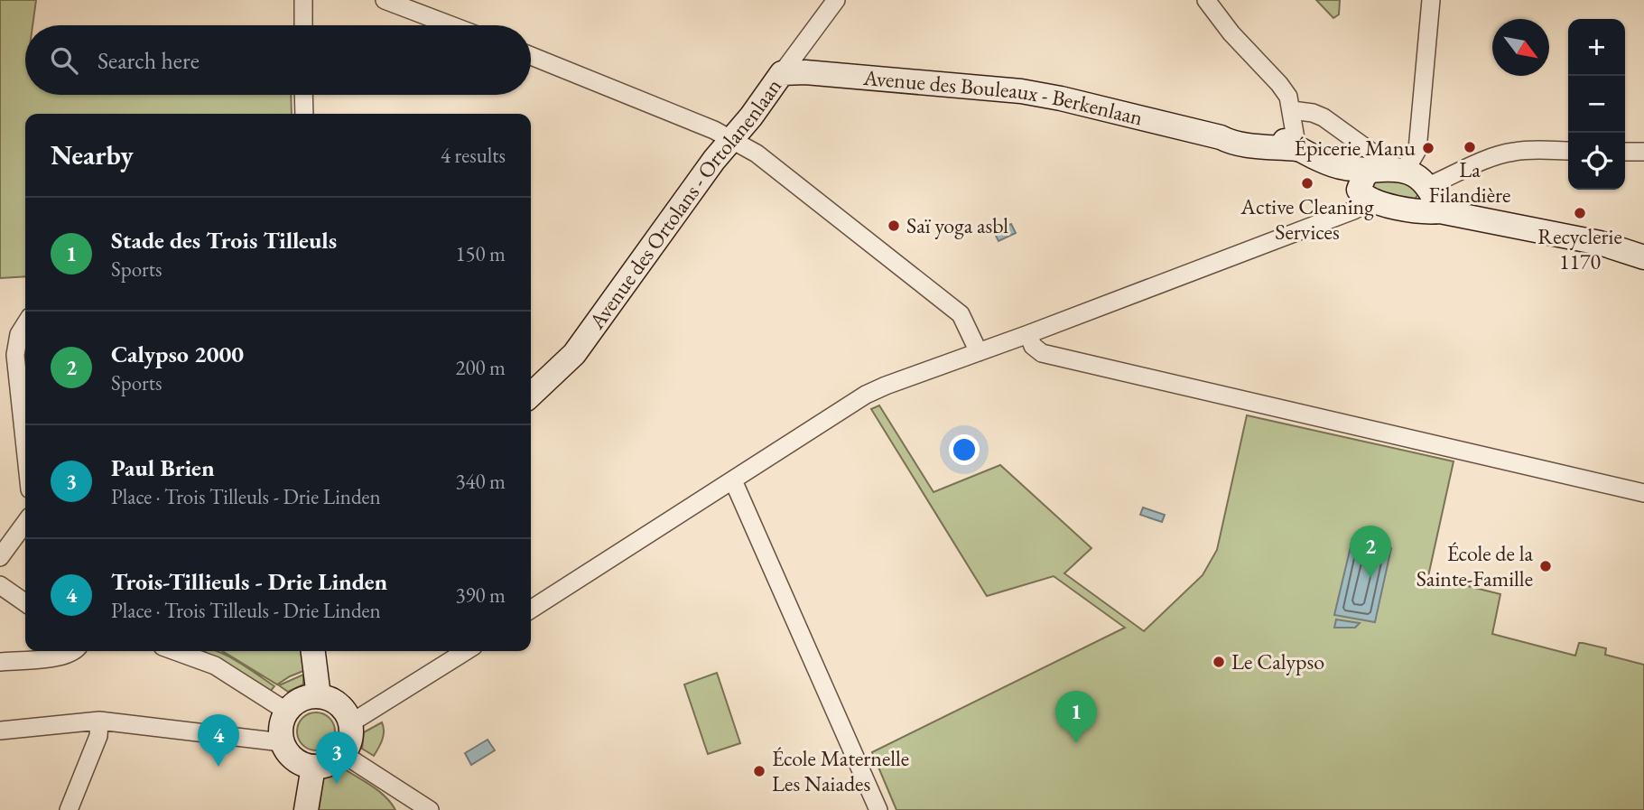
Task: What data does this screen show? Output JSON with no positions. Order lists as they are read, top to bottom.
{
  "streets": {
    "street": ["Avenue des Bouleaux - Berkenlaan", "Avenue des Ortolans - Ortolanenlaan"]
  },
  "crossings": [
    ["Avenue des Bouleaux - Berkenlaan", "Avenue des Ortolans - Ortolanenlaan"]
  ],
  "places": [
    "La Filandière",
    "Épicerie Manu",
    "Active Cleaning Services",
    "Recyclerie 1170",
    "Saï yoga asbl",
    "École de la Sainte-Famille",
    "Le Calypso",
    "École Maternelle Les Naiades"
  ],
  "north": "bottom right",
  "page": {
    "map_buttons": ["+", "−"],
    "search": "Search here",
    "heading": ["Nearby", "4 results"],
    "list": [
      {
        "mark": "1",
        "name": "Stade des Trois Tilleuls",
        "note": "Sports",
        "value": "150 m"
      },
      {
        "mark": "2",
        "name": "Calypso 2000",
        "note": "Sports",
        "value": "200 m"
      },
      {
        "mark": "3",
        "name": "Paul Brien",
        "note": "Place · Trois Tilleuls - Drie Linden",
        "value": "340 m"
      },
      {
        "mark": "4",
        "name": "Trois-Tillieuls - Drie Linden",
        "note": "Place · Trois Tilleuls - Drie Linden",
        "value": "390 m"
      }
    ],
    "pins": [
      "2",
      "1",
      "4",
      "3"
    ]
  }
}
